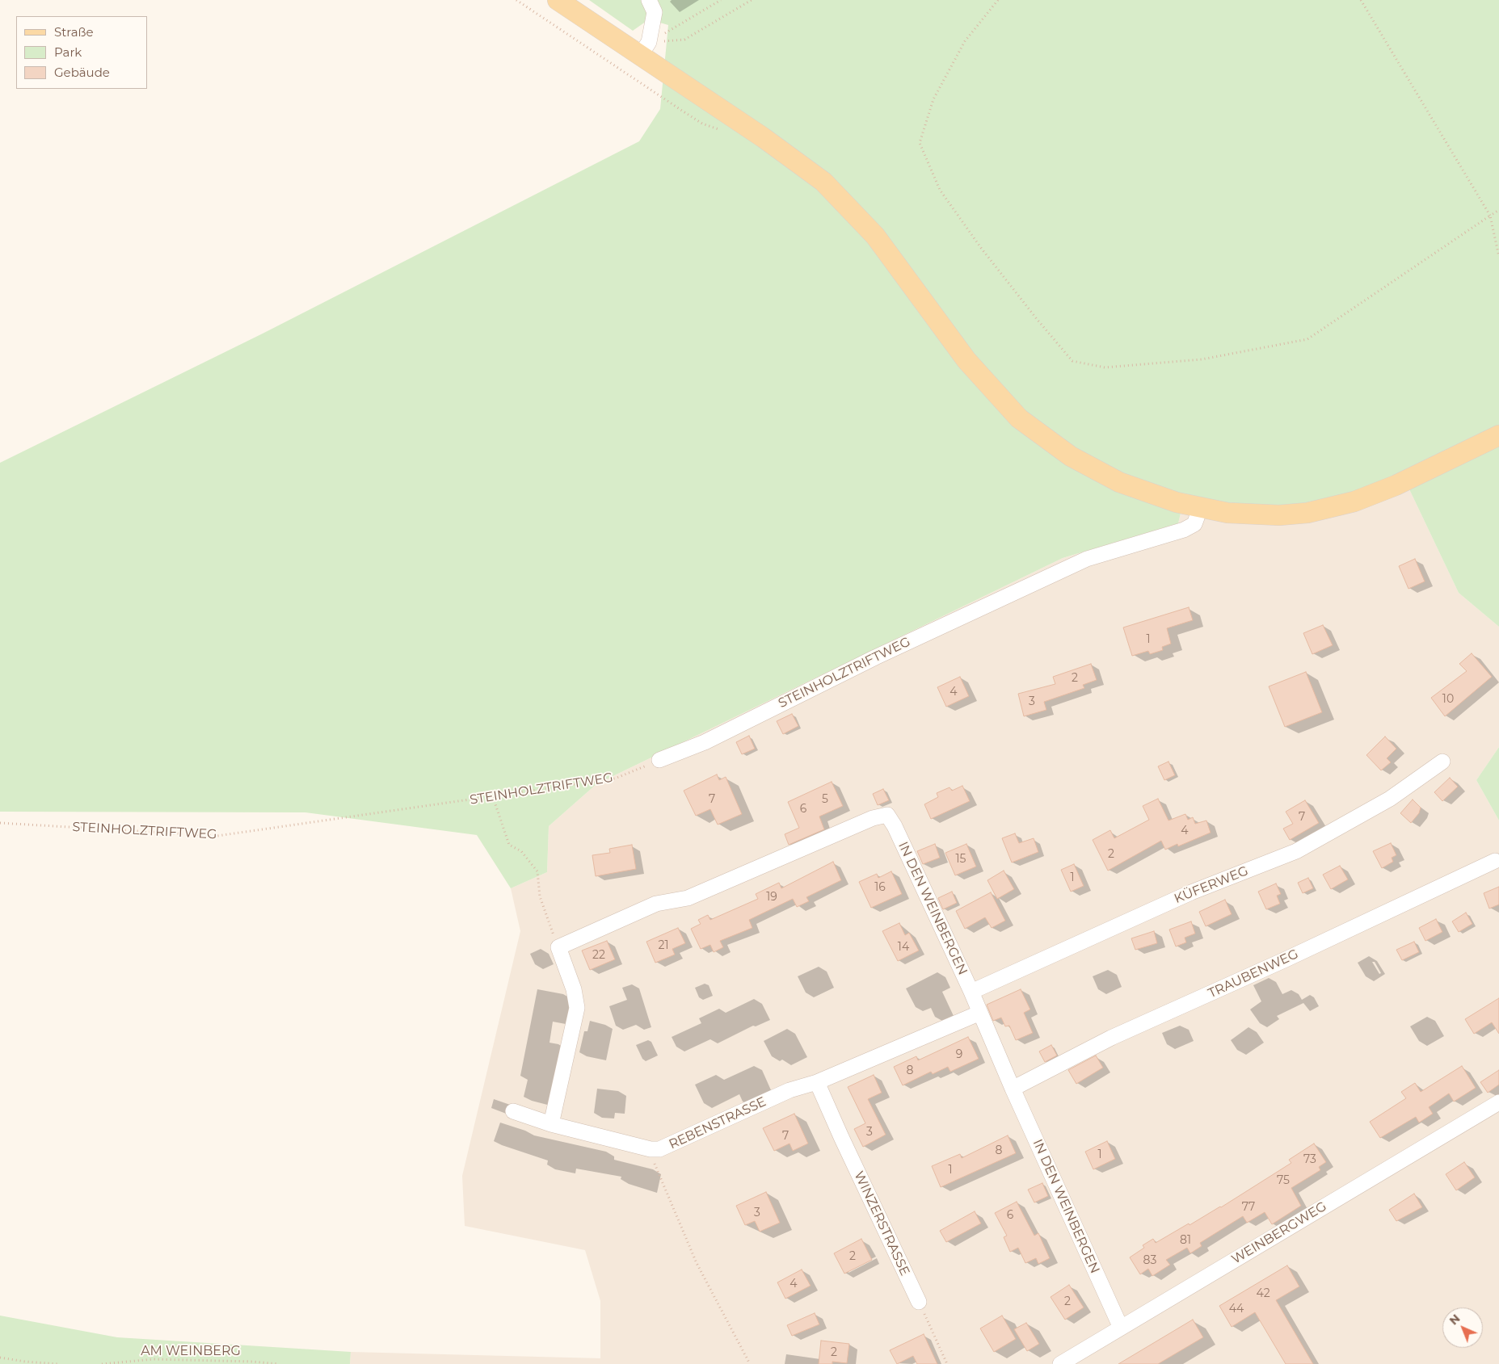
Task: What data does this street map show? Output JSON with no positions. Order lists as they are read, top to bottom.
{
  "streets": {
    "street": [
      "STEINHOLZTRIFTWEG",
      "KÜFERWEG",
      "IN DEN WEINBERGEN",
      "TRAUBENWEG",
      "REBENSTRASSE",
      "WINZERSTRASSE",
      "WEINBERGWEG"
    ],
    "path": ["AM WEINBERG"]
  },
  "crossings": [
    ["KÜFERWEG", "IN DEN WEINBERGEN"],
    ["IN DEN WEINBERGEN", "TRAUBENWEG"],
    ["IN DEN WEINBERGEN", "REBENSTRASSE"],
    ["IN DEN WEINBERGEN", "WEINBERGWEG"],
    ["REBENSTRASSE", "WINZERSTRASSE"]
  ],
  "house_numbers": [
    "1",
    "2",
    "4",
    "10",
    "3",
    "7",
    "5",
    "6",
    "7",
    "4",
    "2",
    "15",
    "1",
    "16",
    "19",
    "21",
    "14",
    "22",
    "9",
    "8",
    "3",
    "7",
    "8",
    "1",
    "73",
    "1",
    "75",
    "77",
    "3",
    "6",
    "81",
    "2",
    "83",
    "4",
    "42",
    "2",
    "44",
    "2"
  ],
  "legend": ["Straße", "Park", "Gebäude"],
  "north": "top left"
}
